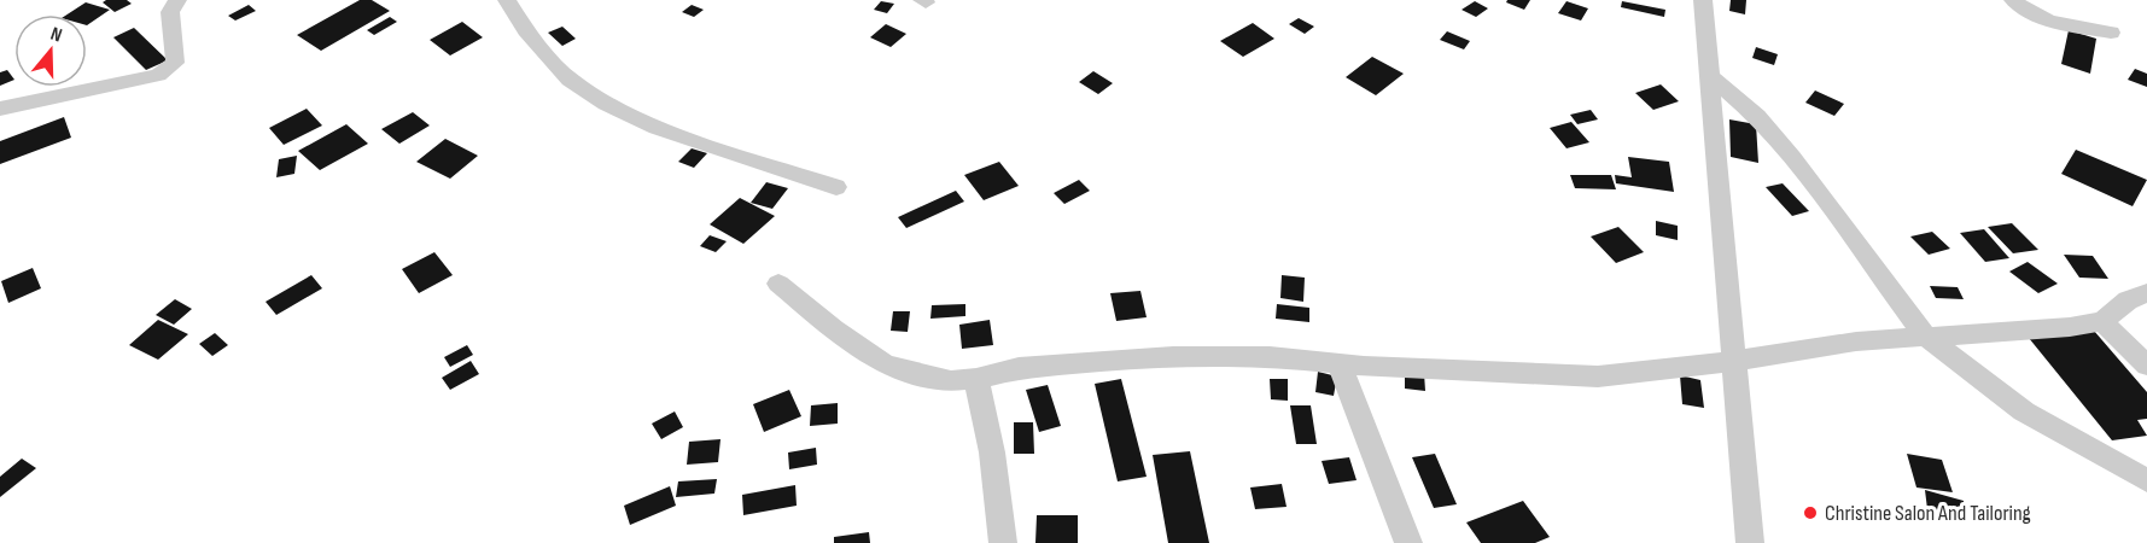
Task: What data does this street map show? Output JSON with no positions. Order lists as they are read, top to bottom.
{
  "places": ["Christine Salon And Tailoring"],
  "north": "top"
}
